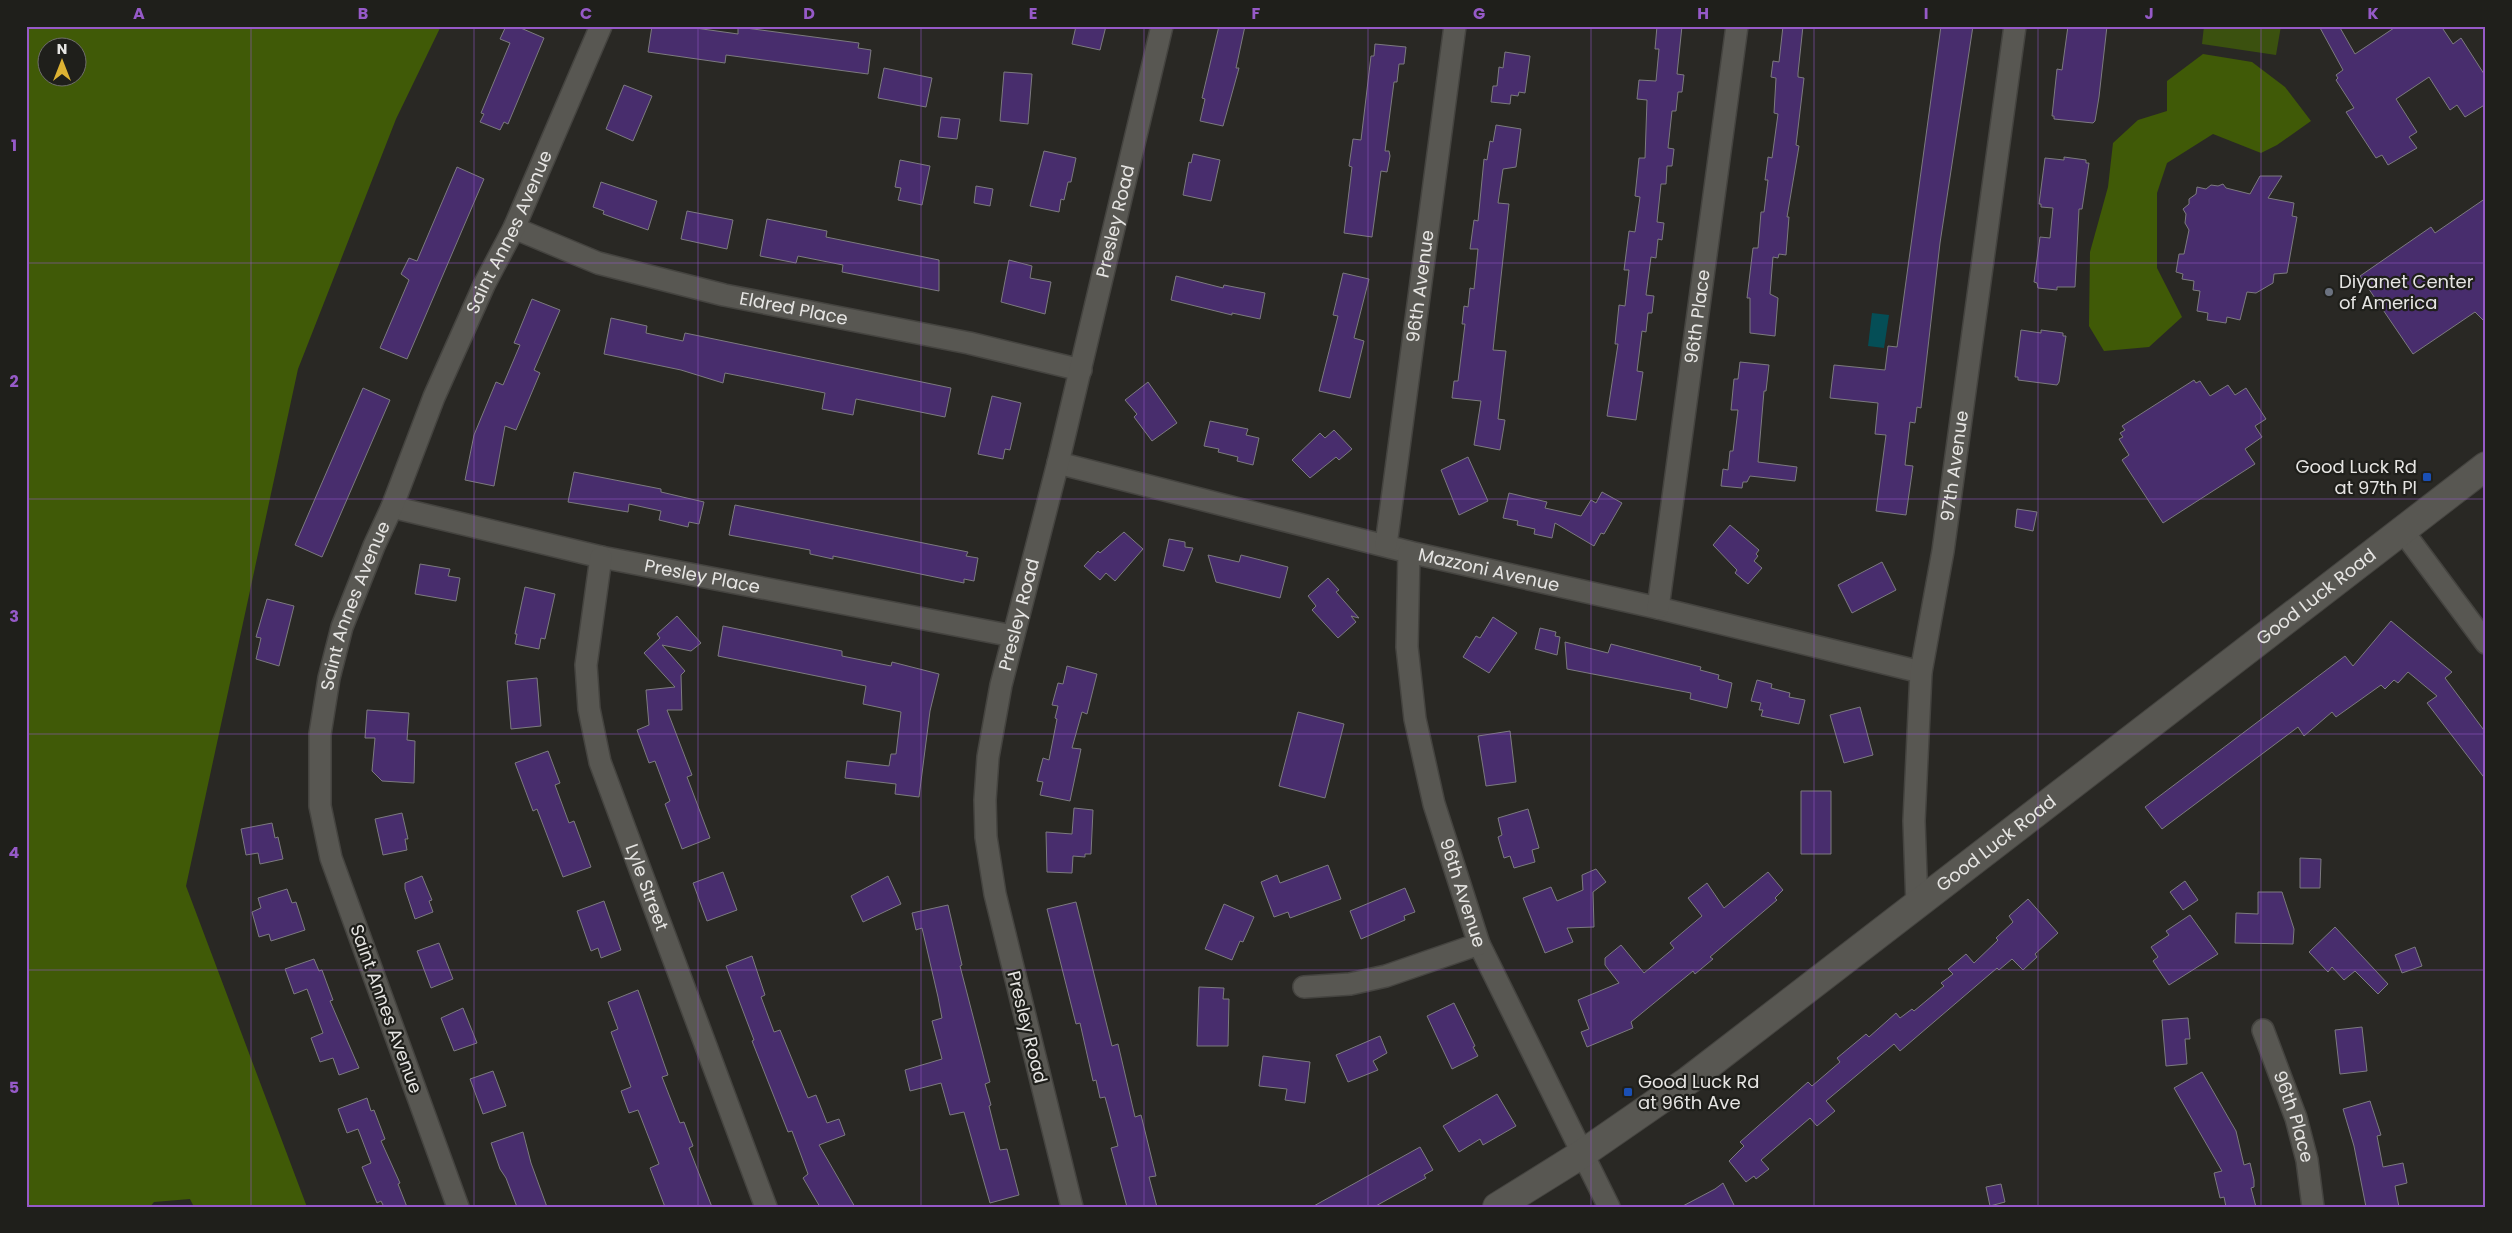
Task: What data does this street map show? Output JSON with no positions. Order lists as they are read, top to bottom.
{
  "streets": {
    "main road": ["Good Luck Road"],
    "street": [
      "Presley Road",
      "Saint Annes Avenue",
      "96th Avenue",
      "Eldred Place",
      "96th Place",
      "97th Avenue",
      "Mazzoni Avenue",
      "Presley Place",
      "Lyle Street"
    ]
  },
  "crossings": [
    ["Presley Road", "Eldred Place"],
    ["Presley Road", "Mazzoni Avenue"],
    ["Presley Road", "Presley Place"],
    ["Saint Annes Avenue", "Eldred Place"],
    ["Saint Annes Avenue", "Presley Place"],
    ["96th Avenue", "Mazzoni Avenue"],
    ["96th Avenue", "Good Luck Road"],
    ["96th Place", "Mazzoni Avenue"],
    ["97th Avenue", "Mazzoni Avenue"],
    ["97th Avenue", "Good Luck Road"],
    ["Presley Place", "Lyle Street"]
  ],
  "places": {
    "other": ["Diyanet Center of America"],
    "transit": ["Good Luck Rd at 97th Pl", "Good Luck Rd at 96th Ave"]
  },
  "north": "top",
  "grid": {
    "columns": [
      "A",
      "B",
      "C",
      "D",
      "E",
      "F",
      "G",
      "H",
      "I",
      "J",
      "K"
    ],
    "rows": [
      "1",
      "2",
      "3",
      "4",
      "5"
    ]
  }
}
